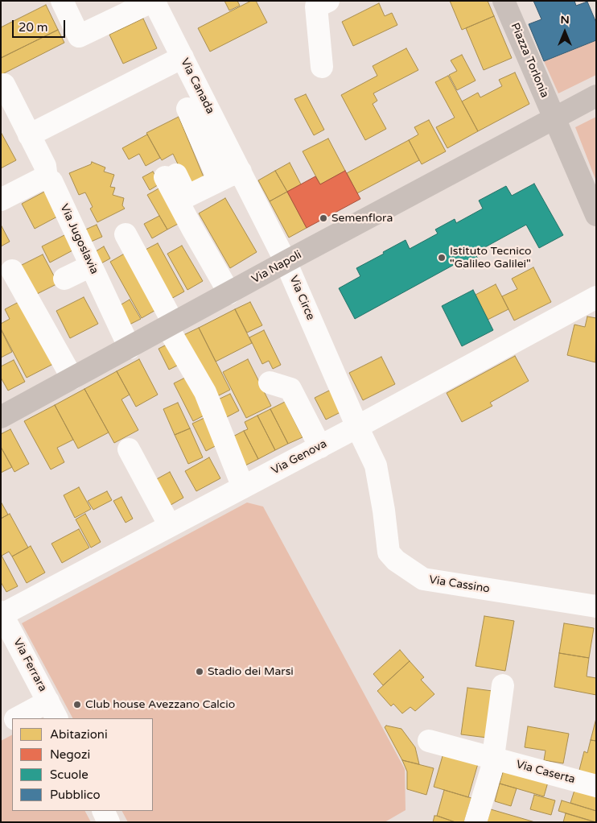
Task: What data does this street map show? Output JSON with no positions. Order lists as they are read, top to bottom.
{
  "streets": {
    "main road": ["Piazza Torlonia", "Via Napoli"],
    "street": [
      "Via Canada",
      "Via Jugoslavia",
      "Via Circe",
      "Via Genova",
      "Via Cassino",
      "Via Ferrara",
      "Via Caserta"
    ]
  },
  "crossings": [
    ["Piazza Torlonia", "Via Napoli"],
    ["Via Canada", "Via Circe"],
    ["Via Jugoslavia", "Via Napoli"],
    ["Via Napoli", "Via Circe"],
    ["Via Circe", "Via Genova"],
    ["Via Circe", "Via Cassino"],
    ["Via Genova", "Via Cassino"],
    ["Via Genova", "Via Ferrara"]
  ],
  "places": [
    "Semenflora",
    "Istituto Tecnico \"Galileo Galilei\"",
    "Stadio dei Marsi",
    "Club house Avezzano Calcio"
  ],
  "legend": [
    "Abitazioni",
    "Negozi",
    "Scuole",
    "Pubblico"
  ],
  "scale_bar": "20 m",
  "north": "top"
}
